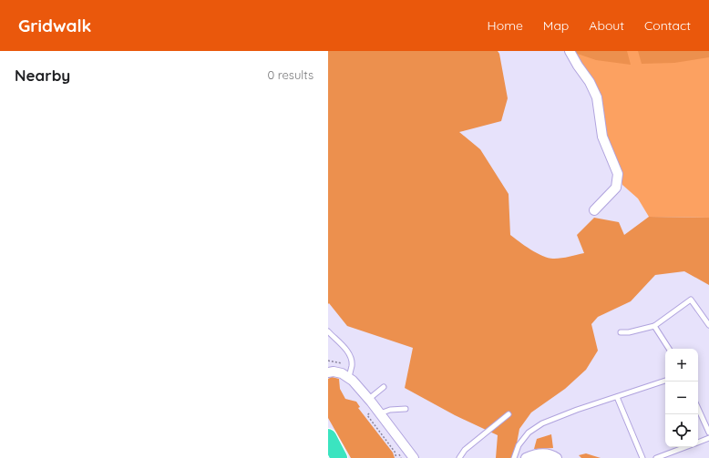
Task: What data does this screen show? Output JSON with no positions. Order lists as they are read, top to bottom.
{
  "page": {
    "header": "Gridwalk",
    "nav": [
      "Home",
      "Map",
      "About",
      "Contact"
    ],
    "heading": ["Nearby", "0 results"],
    "map_buttons": ["+", "−"]
  }
}
